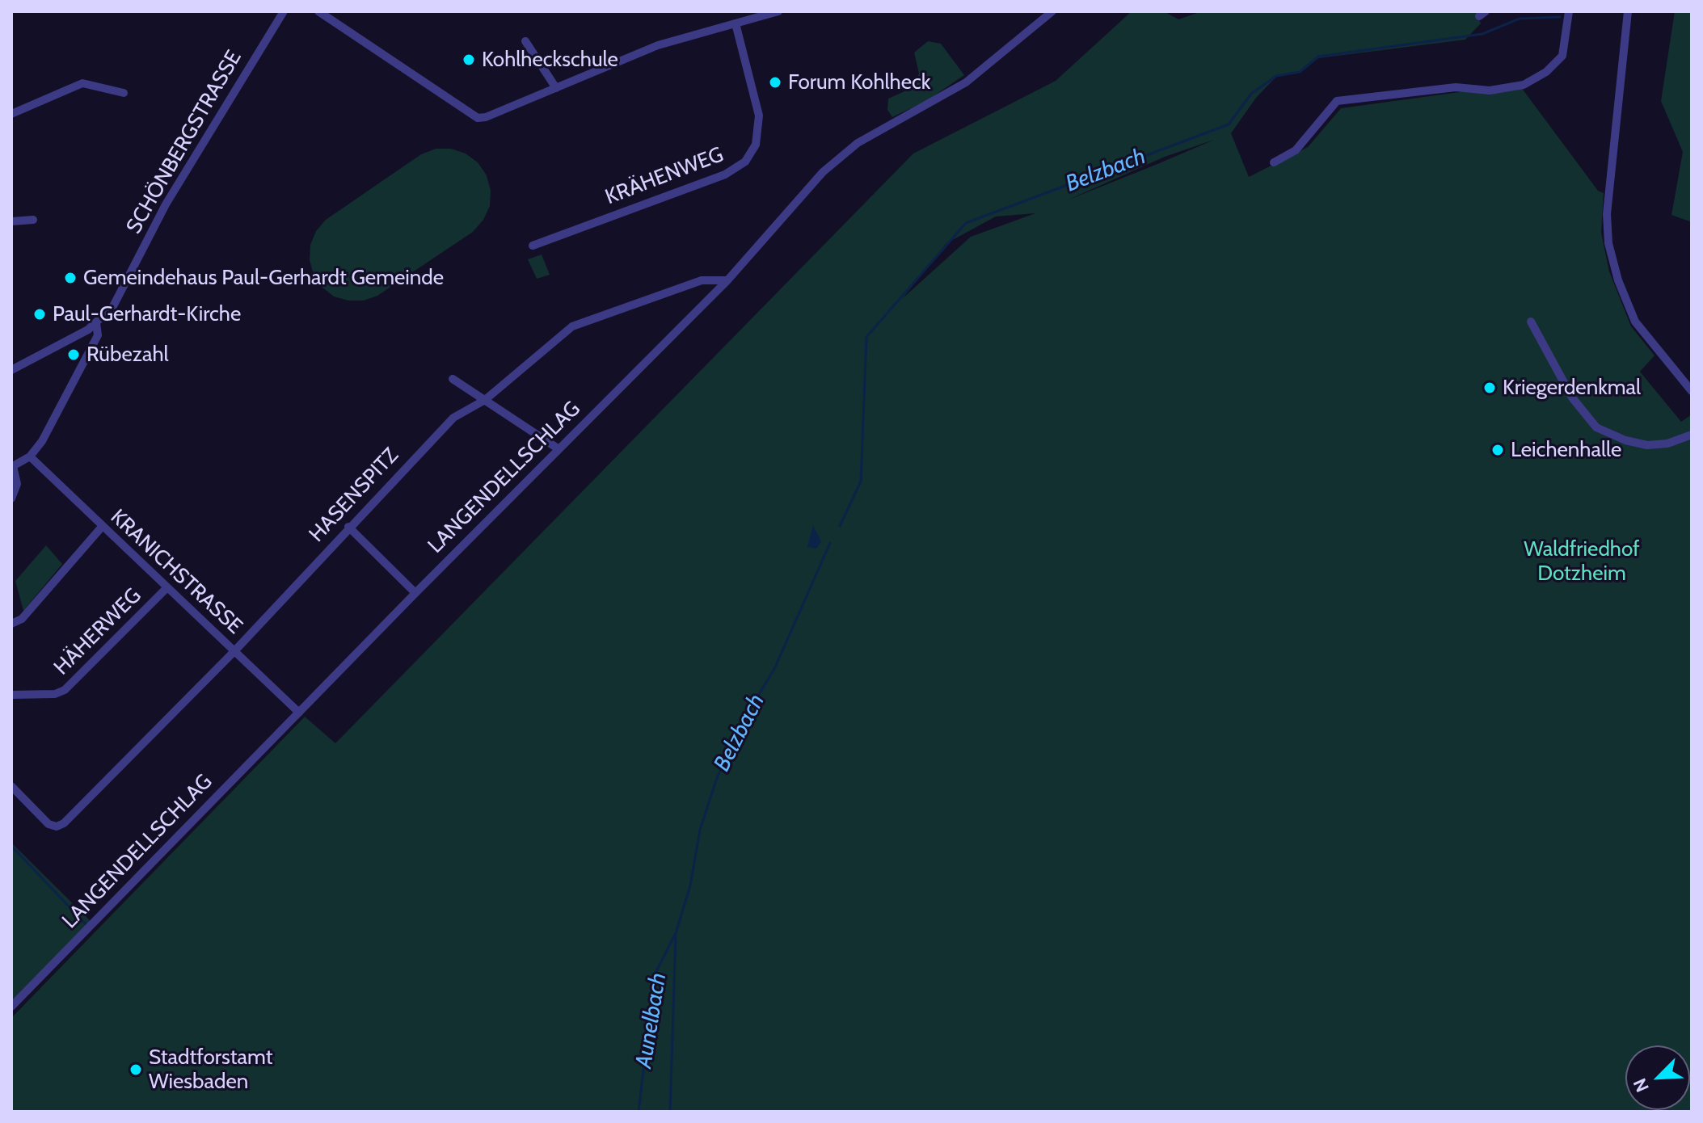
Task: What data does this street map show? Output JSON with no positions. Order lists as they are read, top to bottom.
{
  "streets": {
    "street": [
      "SCHÖNBERGSTRASSE",
      "KRÄHENWEG",
      "LANGENDELLSCHLAG",
      "HASENSPITZ",
      "KRANICHSTRASSE",
      "HÄHERWEG"
    ]
  },
  "crossings": [
    ["LANGENDELLSCHLAG", "HASENSPITZ"],
    ["LANGENDELLSCHLAG", "KRANICHSTRASSE"],
    ["HASENSPITZ", "KRANICHSTRASSE"],
    ["KRANICHSTRASSE", "HÄHERWEG"]
  ],
  "water": ["Belzbach", "Aunelbach"],
  "parks": ["Waldfriedhof Dotzheim"],
  "places": [
    "Kohlheckschule",
    "Forum Kohlheck",
    "Gemeindehaus Paul-Gerhardt Gemeinde",
    "Paul-Gerhardt-Kirche",
    "Rübezahl",
    "Kriegerdenkmal",
    "Leichenhalle",
    "Stadtforstamt Wiesbaden"
  ],
  "north": "bottom left"
}
